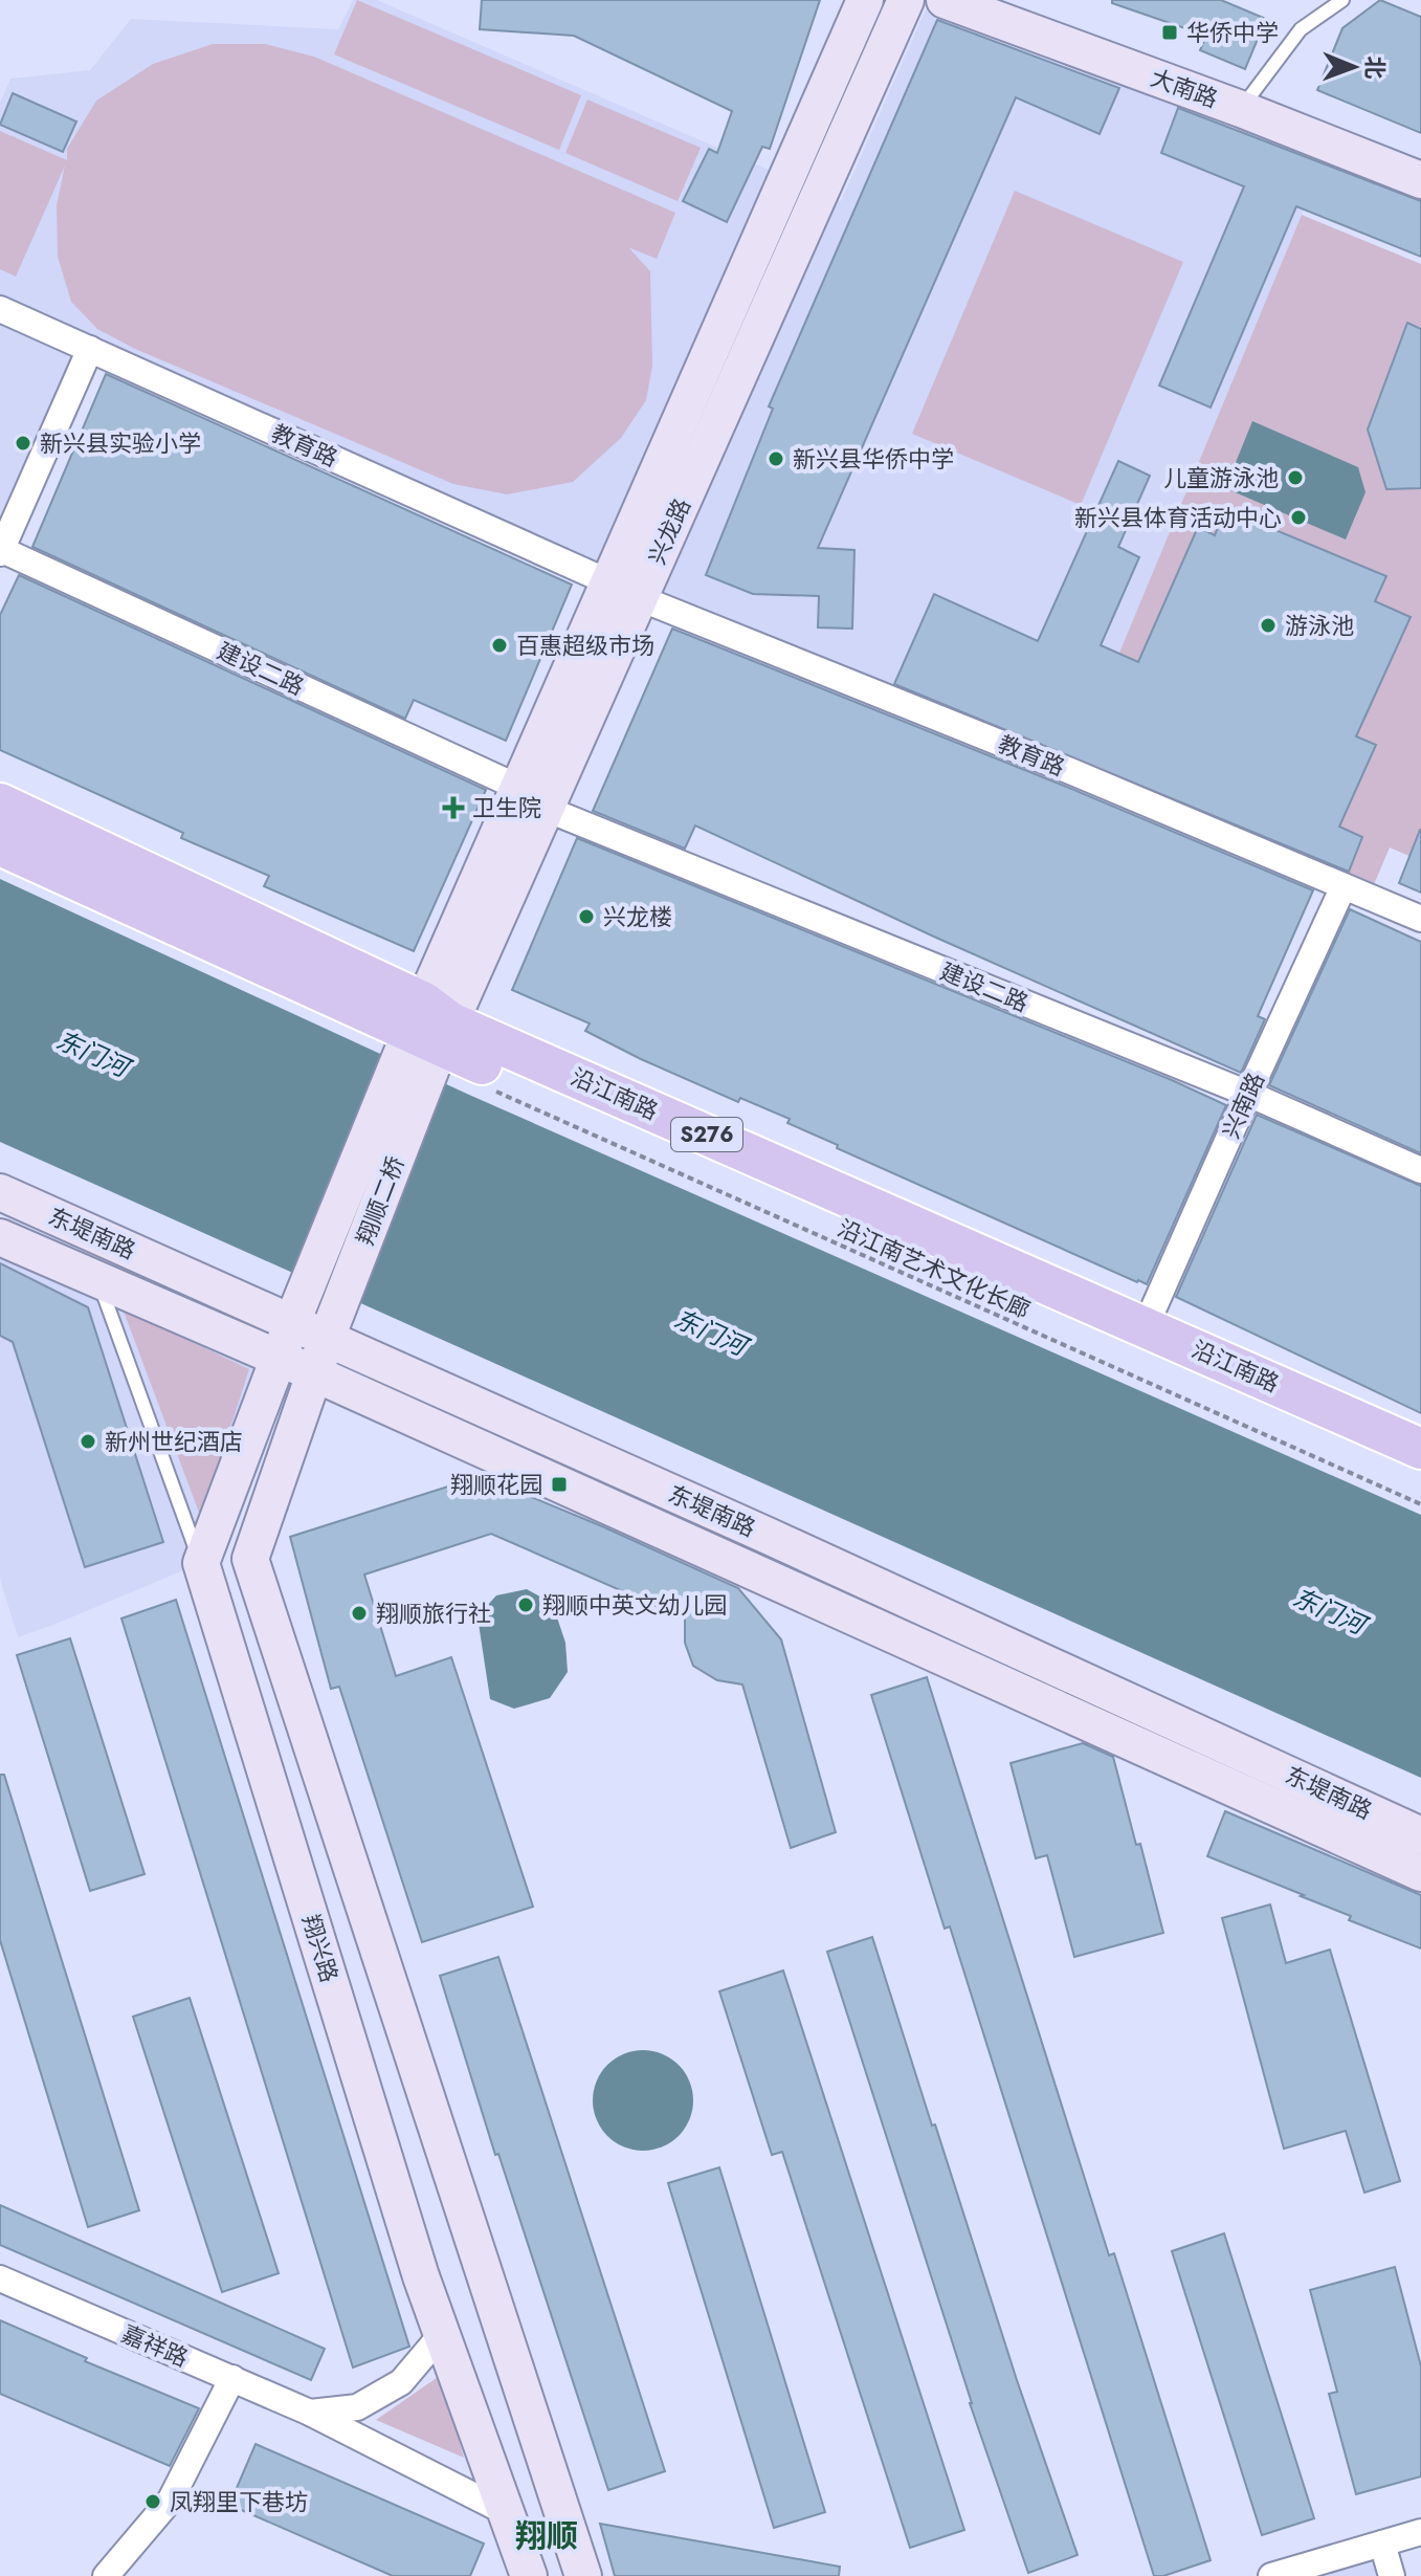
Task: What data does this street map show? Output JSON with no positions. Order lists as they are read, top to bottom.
{
  "streets": {
    "main road": [
      "大南路",
      "兴龙路",
      "沿江南路",
      "S276",
      "翔顺二桥",
      "东堤南路",
      "翔兴路"
    ],
    "street": [
      "教育路",
      "建设二路",
      "兴南路",
      "嘉祥路"
    ],
    "path": ["沿江南艺术文化长廊"]
  },
  "crossings": [
    ["教育路", "兴龙路"],
    ["教育路", "兴南路"],
    ["兴龙路", "建设二路"],
    ["兴龙路", "沿江南路"],
    ["兴龙路", "翔顺二桥"],
    ["建设二路", "兴南路"],
    ["沿江南路", "兴南路"],
    ["沿江南路", "翔顺二桥"],
    ["翔顺二桥", "东堤南路"],
    ["翔兴路", "嘉祥路"]
  ],
  "districts": ["翔顺"],
  "water": ["东门河"],
  "places": {
    "transit": ["华侨中学", "翔顺花园"],
    "other": [
      "新兴县实验小学",
      "新兴县华侨中学",
      "儿童游泳池",
      "新兴县体育活动中心",
      "游泳池",
      "百惠超级市场",
      "兴龙楼",
      "新州世纪酒店",
      "翔顺中英文幼儿园",
      "翔顺旅行社",
      "凤翔里下巷坊"
    ],
    "health": ["卫生院"]
  },
  "north": "right"
}
